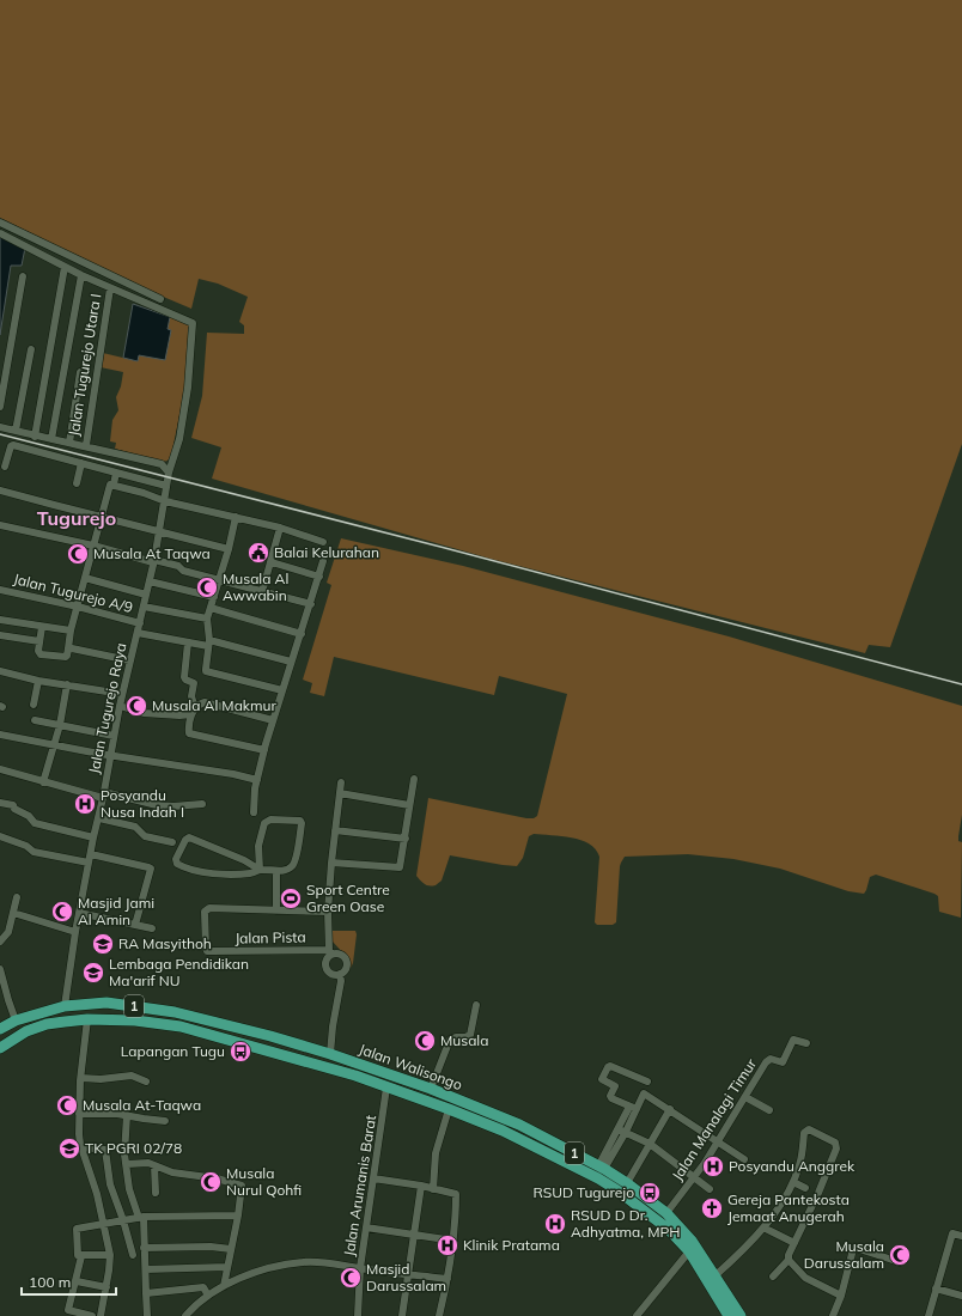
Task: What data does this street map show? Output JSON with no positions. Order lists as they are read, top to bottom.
{
  "streets": {
    "highway": ["1", "Jalan Walisongo"],
    "street": [
      "Jalan Tugurejo Utara I",
      "Jalan Tugurejo A/9",
      "Jalan Tugurejo Raya",
      "Jalan Pista",
      "Jalan Manalagi Timur",
      "Jalan Arumanis Barat"
    ]
  },
  "crossings": [
    ["Jalan Tugurejo Utara I", "Jalan Tugurejo Raya"],
    ["Jalan Tugurejo A/9", "Jalan Tugurejo Raya"],
    ["Jalan Tugurejo Raya", "Jalan Walisongo"],
    ["Jalan Walisongo", "Jalan Manalagi Timur"],
    ["Jalan Walisongo", "Jalan Arumanis Barat"]
  ],
  "districts": ["Tugurejo"],
  "places": {
    "public building": ["Balai Kelurahan"],
    "mosque": [
      "Musala At Taqwa",
      "Musala Al Awwabin",
      "Musala Al Makmur",
      "Masjid Jami Al Amin",
      "Musala",
      "Musala At-Taqwa",
      "Musala Nurul Qohfi",
      "Musala Darussalam",
      "Masjid Darussalam"
    ],
    "hospital": [
      "Posyandu Nusa Indah I",
      "Posyandu Anggrek",
      "RSUD D Dr. Adhyatma, MPH",
      "Klinik Pratama"
    ],
    "sports": ["Sport Centre Green Oase"],
    "school or university": ["RA Masyithoh", "Lembaga Pendidikan Ma'arif NU", "TK PGRI 02/78"],
    "bus stop": ["Lapangan Tugu", "RSUD Tugurejo"],
    "church": ["Gereja Pantekosta Jemaat Anugerah"]
  },
  "scale_bar": "100 m"
}
